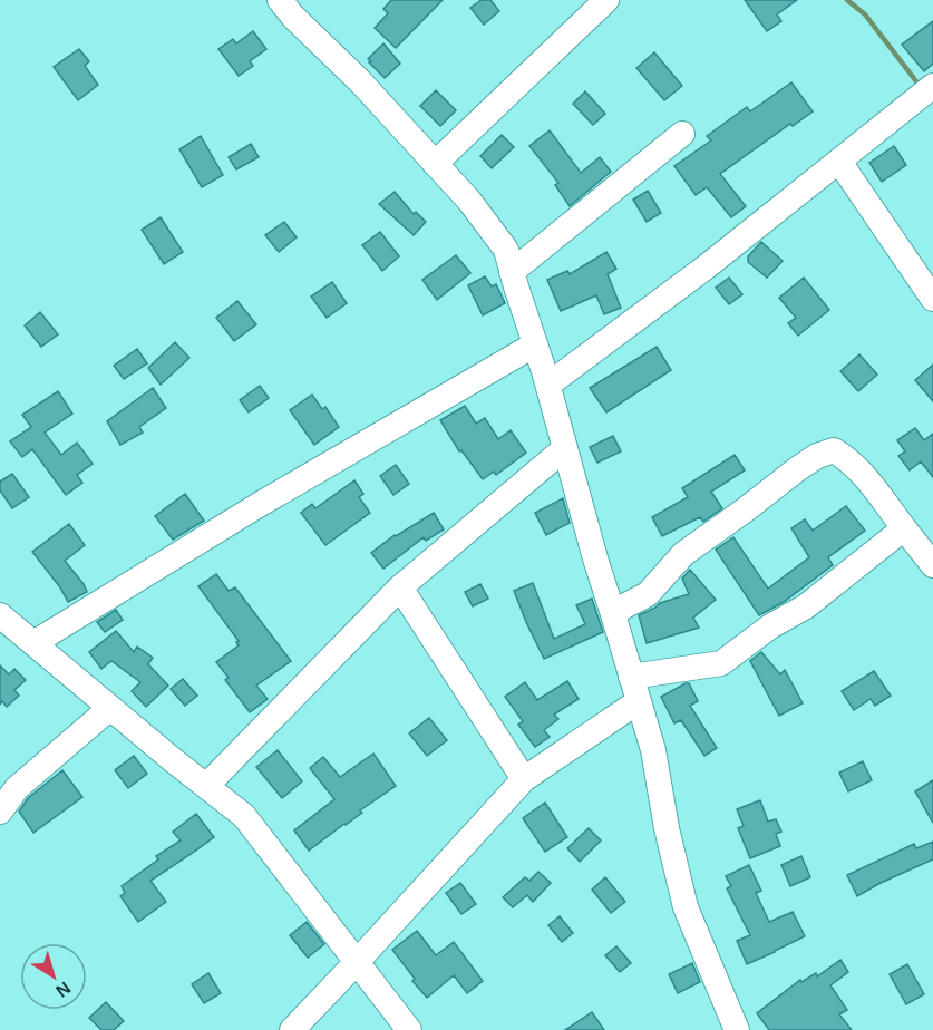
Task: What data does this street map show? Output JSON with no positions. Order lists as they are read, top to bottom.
{
  "north": "bottom right"
}
